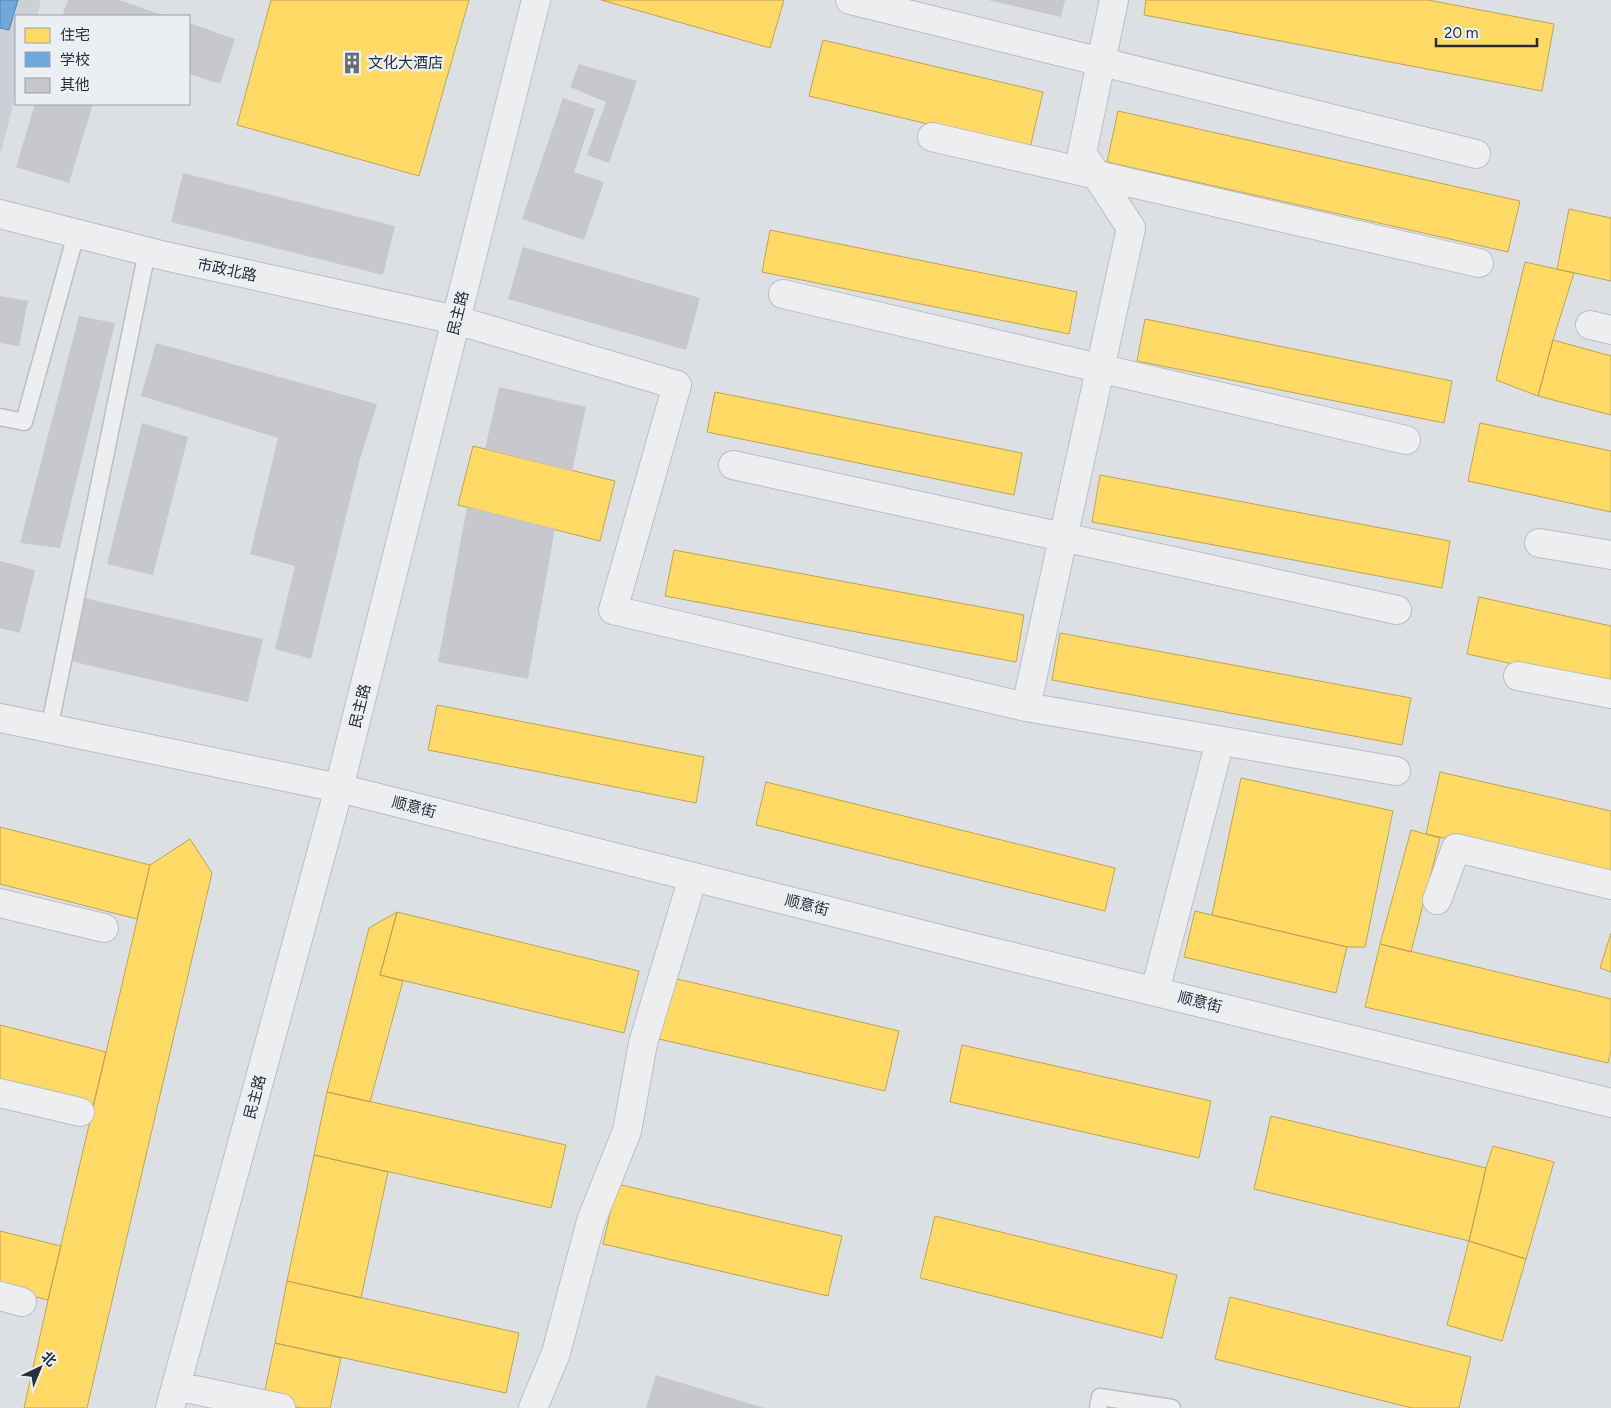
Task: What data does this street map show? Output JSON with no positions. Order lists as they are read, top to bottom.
{
  "streets": {
    "street": ["市政北路", "民主路", "顺意街"]
  },
  "crossings": [
    ["市政北路", "民主路"],
    ["民主路", "顺意街"]
  ],
  "places": {
    "building": ["文化大酒店"]
  },
  "legend": ["住宅", "学校", "其他"],
  "scale_bar": "20 m",
  "north": "top right"
}
